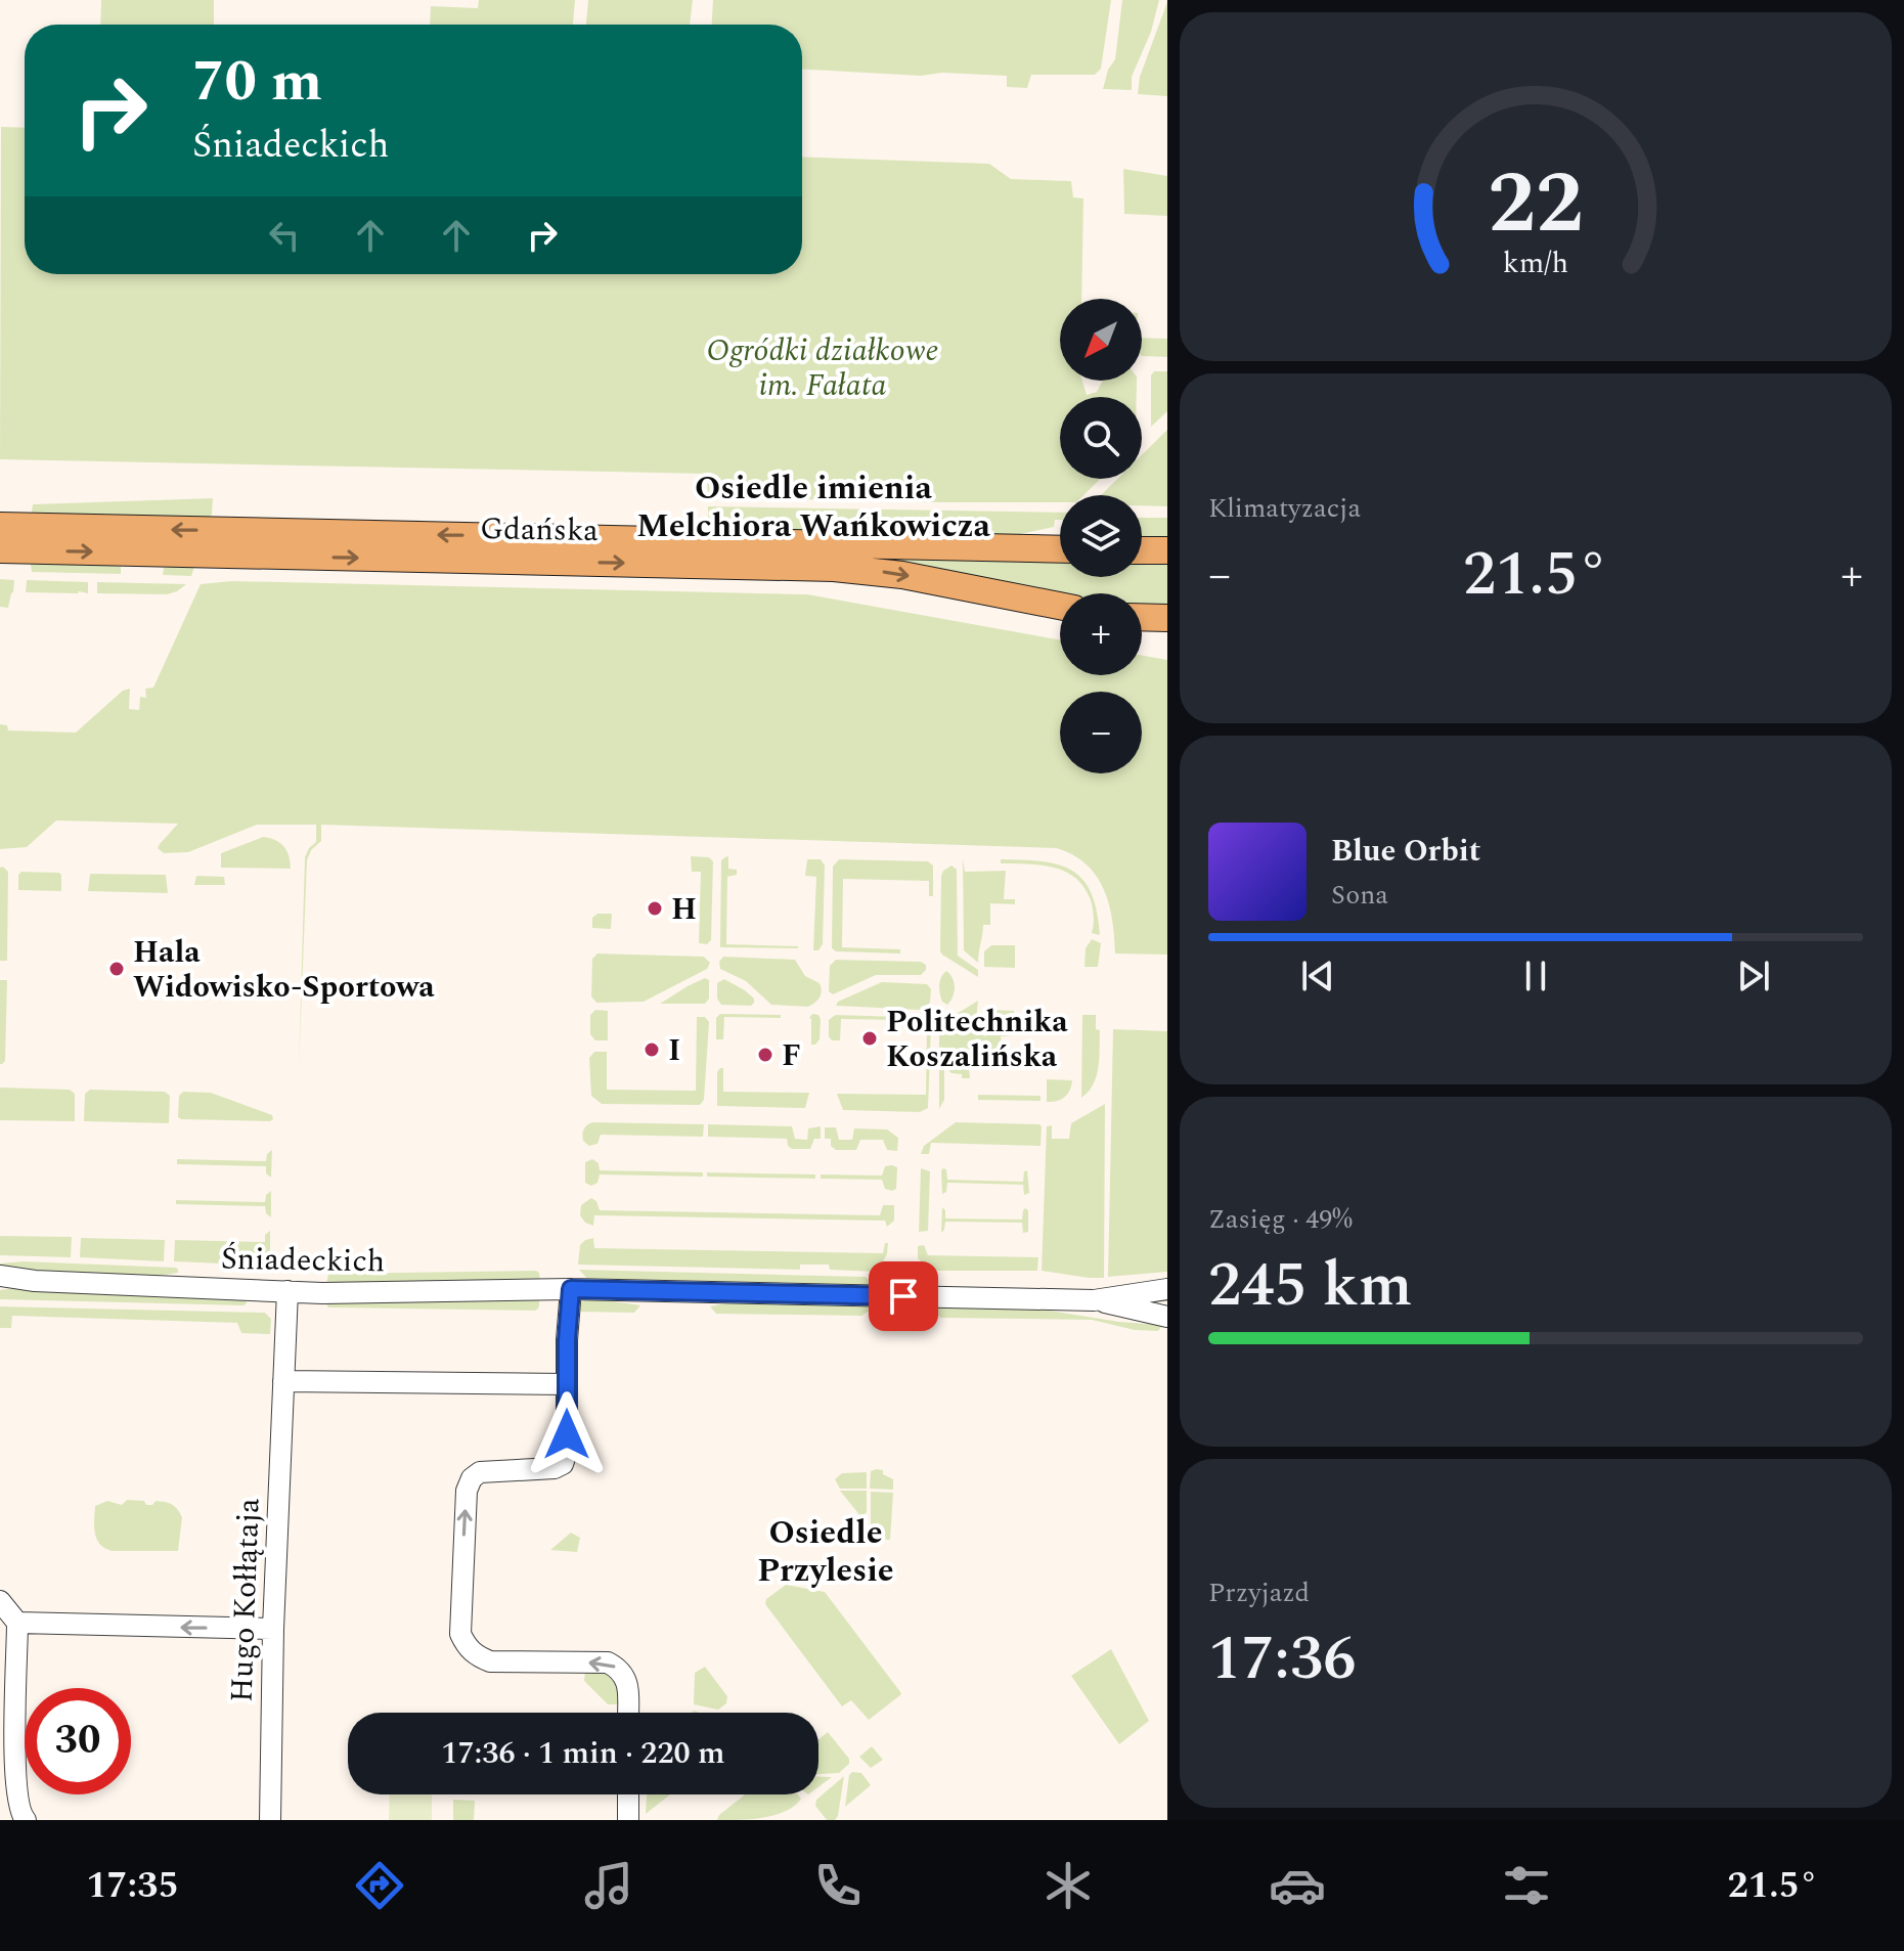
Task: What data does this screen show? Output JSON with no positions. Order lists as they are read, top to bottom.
{
  "streets": {
    "main road": ["Gdańska"],
    "street": ["Śniadeckich", "Hugo Kołłątaja"]
  },
  "crossings": [
    ["Śniadeckich", "Hugo Kołłątaja"]
  ],
  "districts": ["Osiedle imienia Melchiora Wańkowicza", "Osiedle Przylesie"],
  "parks": ["Ogródki działkowe im. Fałata"],
  "places": [
    "H",
    "Hala Widowisko-Sportowa",
    "Politechnika Koszalińska",
    "I",
    "F"
  ],
  "north": "bottom left",
  "page": {
    "turn": ["70 m", "Śniadeckich"],
    "map_buttons": ["+", "−"],
    "tile": [
      "Klimatyzacja",
      ["Zasięg · 49%", "245 km"],
      ["Przyjazd", "17:36"]
    ],
    "heat": ["−", "21.5°", "+"],
    "song": ["Blue Orbit", "Sona"],
    "limit": "30",
    "trip": "17:36 · 1 min · 220 m",
    "tabs": ["17:35", "21.5°"],
    "gauge": ["22", "km/h"]
  }
}
